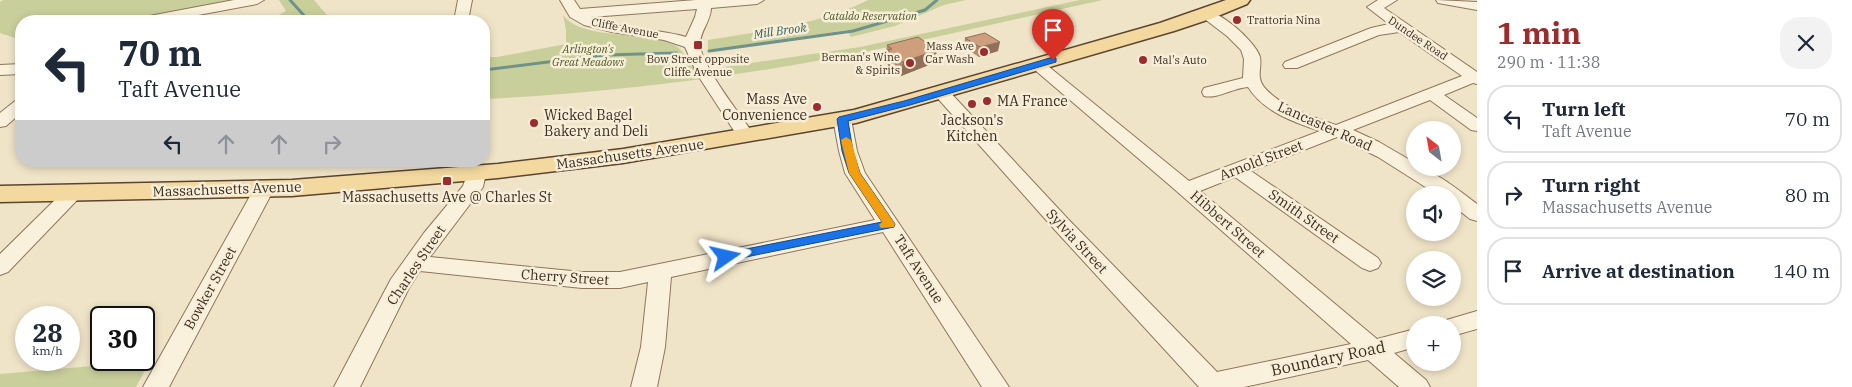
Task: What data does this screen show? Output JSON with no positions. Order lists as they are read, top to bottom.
{
  "streets": {
    "main road": ["Massachusetts Avenue"],
    "street": [
      "Cliffe Avenue",
      "Dundee Road",
      "Lancaster Road",
      "Arnold Street",
      "Smith Street",
      "Hibbert Street",
      "Sylvia Street",
      "Charles Street",
      "Taft Avenue",
      "Cherry Street",
      "Bowker Street",
      "Boundary Road"
    ]
  },
  "crossings": [
    ["Dundee Road", "Arnold Street"],
    ["Lancaster Road", "Arnold Street"],
    ["Massachusetts Avenue", "Hibbert Street"],
    ["Massachusetts Avenue", "Sylvia Street"],
    ["Massachusetts Avenue", "Charles Street"],
    ["Massachusetts Avenue", "Taft Avenue"],
    ["Massachusetts Avenue", "Bowker Street"],
    ["Arnold Street", "Smith Street"],
    ["Arnold Street", "Hibbert Street"],
    ["Hibbert Street", "Boundary Road"],
    ["Sylvia Street", "Boundary Road"],
    ["Charles Street", "Cherry Street"],
    ["Taft Avenue", "Cherry Street"]
  ],
  "water": ["Mill Brook"],
  "parks": ["Cataldo Reservation", "Arlington's Great Meadows"],
  "places": {
    "other": [
      "Trattoria Nina",
      "Mass Ave Car Wash",
      "Mal's Auto",
      "Berman's Wine & Spirits",
      "MA France",
      "Jackson's Kitchen",
      "Mass Ave Convenience",
      "Wicked Bagel Bakery and Deli"
    ],
    "transit": ["Bow Street opposite Cliffe Avenue", "Massachusetts Ave @ Charles St"]
  },
  "north": "top left",
  "page": {
    "heading": ["1 min", "290 m · 11:38"],
    "turn": ["70 m", "Taft Avenue"],
    "list": [
      {
        "name": "Turn left",
        "note": "Taft Avenue",
        "value": "70 m"
      },
      {
        "name": "Turn right",
        "note": "Massachusetts Avenue",
        "value": "80 m"
      },
      {
        "name": "Arrive at destination",
        "value": "140 m"
      }
    ],
    "map_buttons": "+",
    "speed": "28 km/h",
    "limit": "30"
  }
}
